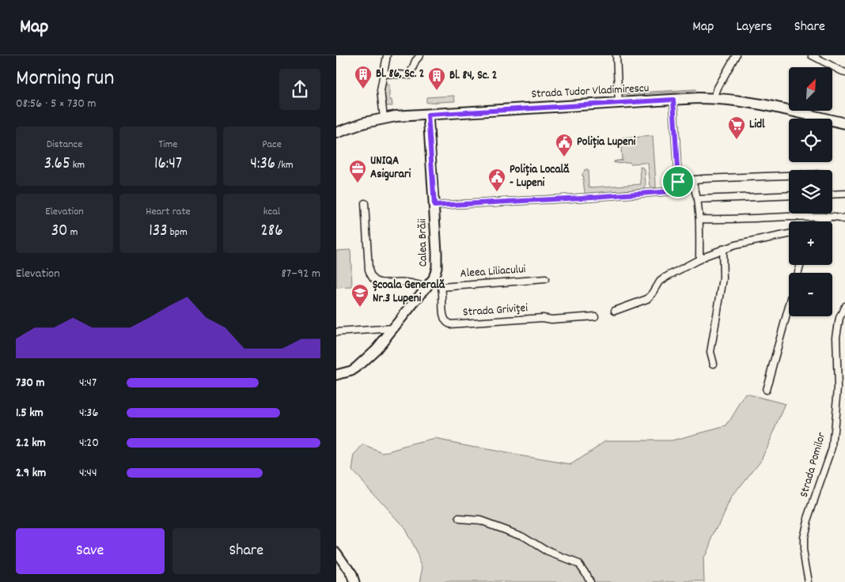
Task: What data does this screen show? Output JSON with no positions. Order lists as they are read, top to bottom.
{
  "streets": {
    "main road": ["Strada Tudor Vladimirescu", "Calea Brăii"],
    "street": ["Aleea Liliacului", "Strada Griviţei", "Strada Pomilor"]
  },
  "crossings": [
    ["Strada Tudor Vladimirescu", "Calea Brăii"],
    ["Aleea Liliacului", "Strada Griviţei"]
  ],
  "places": {
    "building": ["Bl. 86, Sc. 2", "Bl. 84, Sc. 2"],
    "supermarket": ["Lidl"],
    "public building": ["Poliția Lupeni", "Poliția Locală - Lupeni"],
    "office": ["UNIQA Asigurari"],
    "school or university": ["Școala Generală Nr.3 Lupeni"]
  },
  "north": "top right",
  "page": {
    "header": "Map",
    "nav": ["Map", "Layers", "Share"],
    "heading": ["Morning run", "08:56 · 5 × 730 m"],
    "map_buttons": ["+", "−"],
    "stats": [
      ["Distance", "3.65 km"],
      ["Time", "16:47"],
      ["Pace", "4:36 /km"],
      ["Elevation", "30 m"],
      ["Heart rate", "133 bpm"],
      ["kcal", "286"]
    ],
    "chart": ["Elevation", "87–92 m"],
    "list": [
      {
        "name": "730 m",
        "note": "4:47"
      },
      {
        "name": "1.5 km",
        "note": "4:36"
      },
      {
        "name": "2.2 km",
        "note": "4:20"
      },
      {
        "name": "2.9 km",
        "note": "4:44"
      }
    ],
    "buttons": ["Save", "Share"]
  }
}
